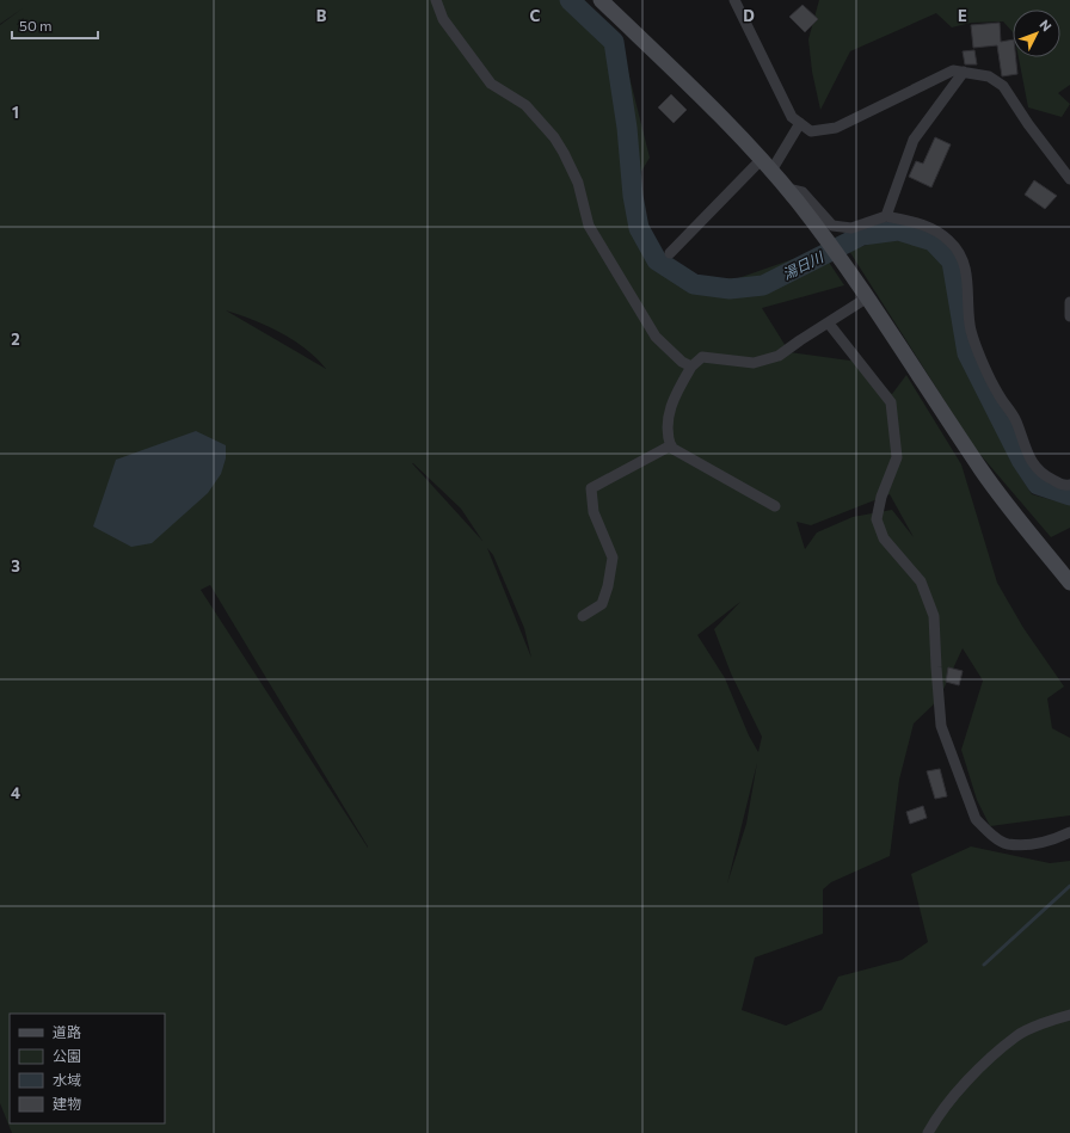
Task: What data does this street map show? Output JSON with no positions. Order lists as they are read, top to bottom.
{
  "water": ["湯日川"],
  "legend": [
    "道路",
    "公園",
    "水域",
    "建物"
  ],
  "scale_bar": "50 m",
  "north": "top right",
  "grid": {
    "columns": [
      "B",
      "C",
      "D",
      "E"
    ],
    "rows": [
      "1",
      "2",
      "3",
      "4"
    ]
  }
}
